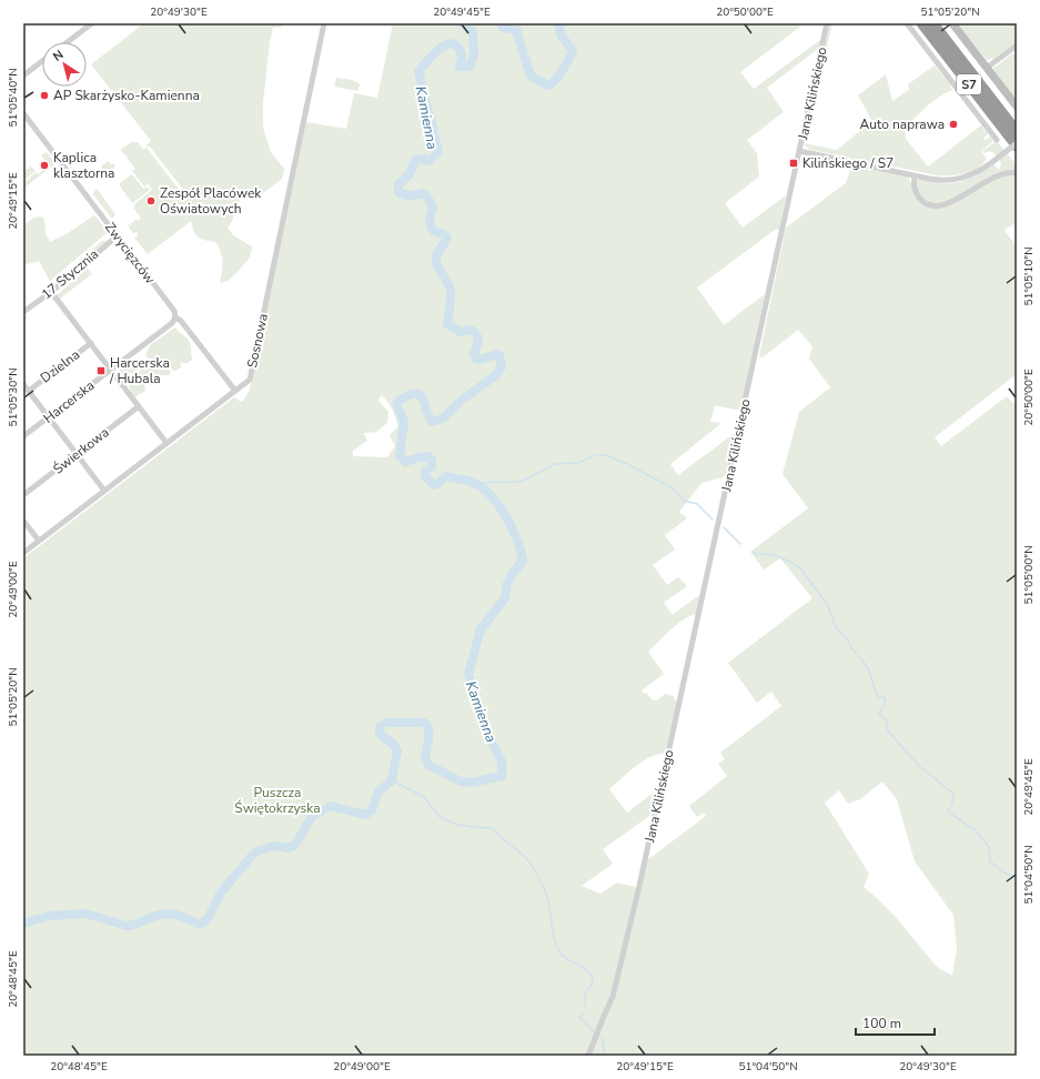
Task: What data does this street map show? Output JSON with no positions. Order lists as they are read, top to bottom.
{
  "streets": {
    "highway": ["S7"],
    "street": [
      "Jana Kilińskiego",
      "Zwycięzców",
      "17 Stycznia",
      "Sosnowa",
      "Dzielna",
      "Harcerska",
      "Świerkowa"
    ]
  },
  "crossings": [
    ["Zwycięzców", "17 Stycznia"],
    ["Zwycięzców", "Sosnowa"],
    ["Zwycięzców", "Harcerska"]
  ],
  "water": ["Kamienna"],
  "parks": ["Puszcza Świętokrzyska"],
  "places": {
    "other": [
      "AP Skarżysko-Kamienna",
      "Auto naprawa",
      "Kaplica klasztorna",
      "Zespół Placówek Oświatowych"
    ],
    "transit": ["Kilińskiego / S7", "Harcerska / Hubala"]
  },
  "scale_bar": "100 m",
  "north": "top left",
  "coordinates": [
    "20°49'30\"E",
    "20°49'45\"E",
    "20°50'00\"E",
    "51°05'20\"N",
    "51°05'40\"N",
    "20°49'15\"E",
    "51°05'10\"N",
    "51°05'30\"N",
    "51°05'00\"N",
    "20°49'00\"E",
    "51°04'50\"N",
    "20°48'45\"E"
  ]
}
